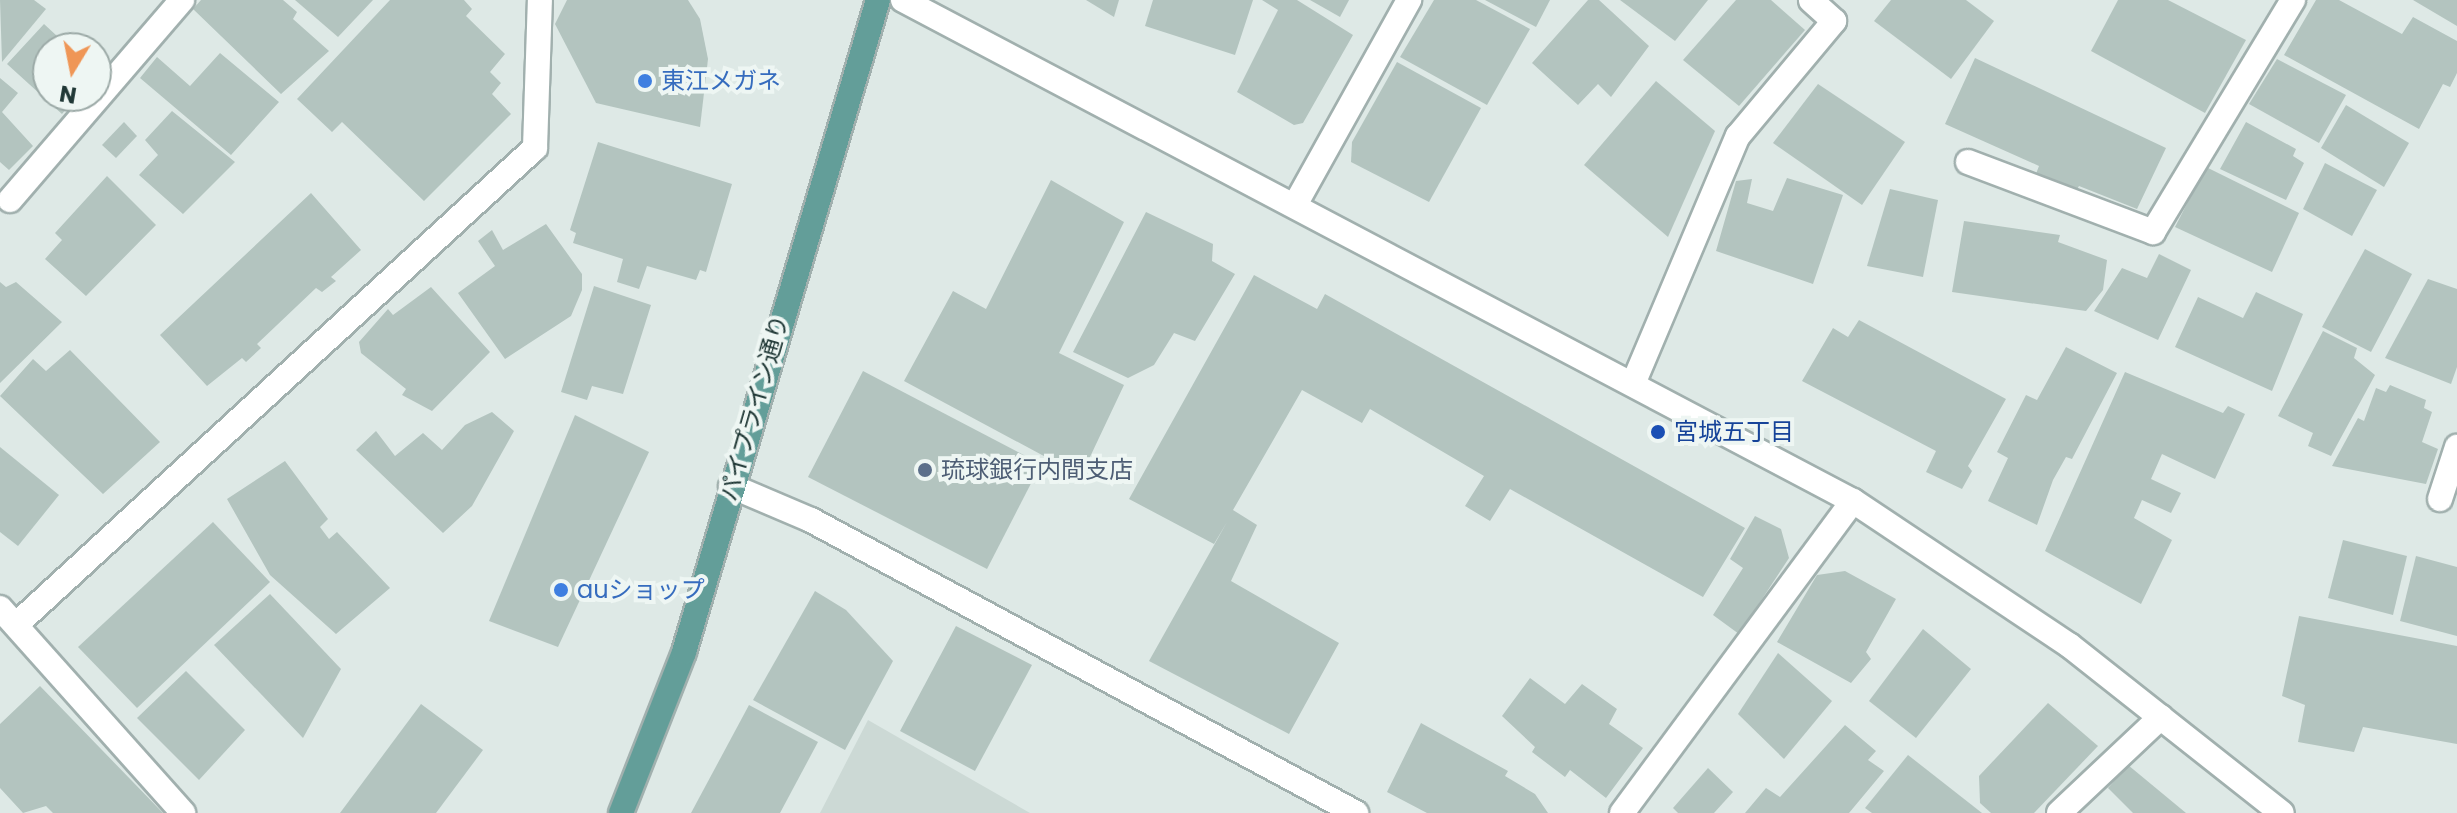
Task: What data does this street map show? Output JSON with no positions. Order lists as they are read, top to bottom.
{
  "streets": {
    "main road": ["パイプライン通り"]
  },
  "places": [
    "東江メガネ",
    "宮城五丁目",
    "琉球銀行内間支店",
    "auショップ"
  ],
  "north": "bottom"
}
